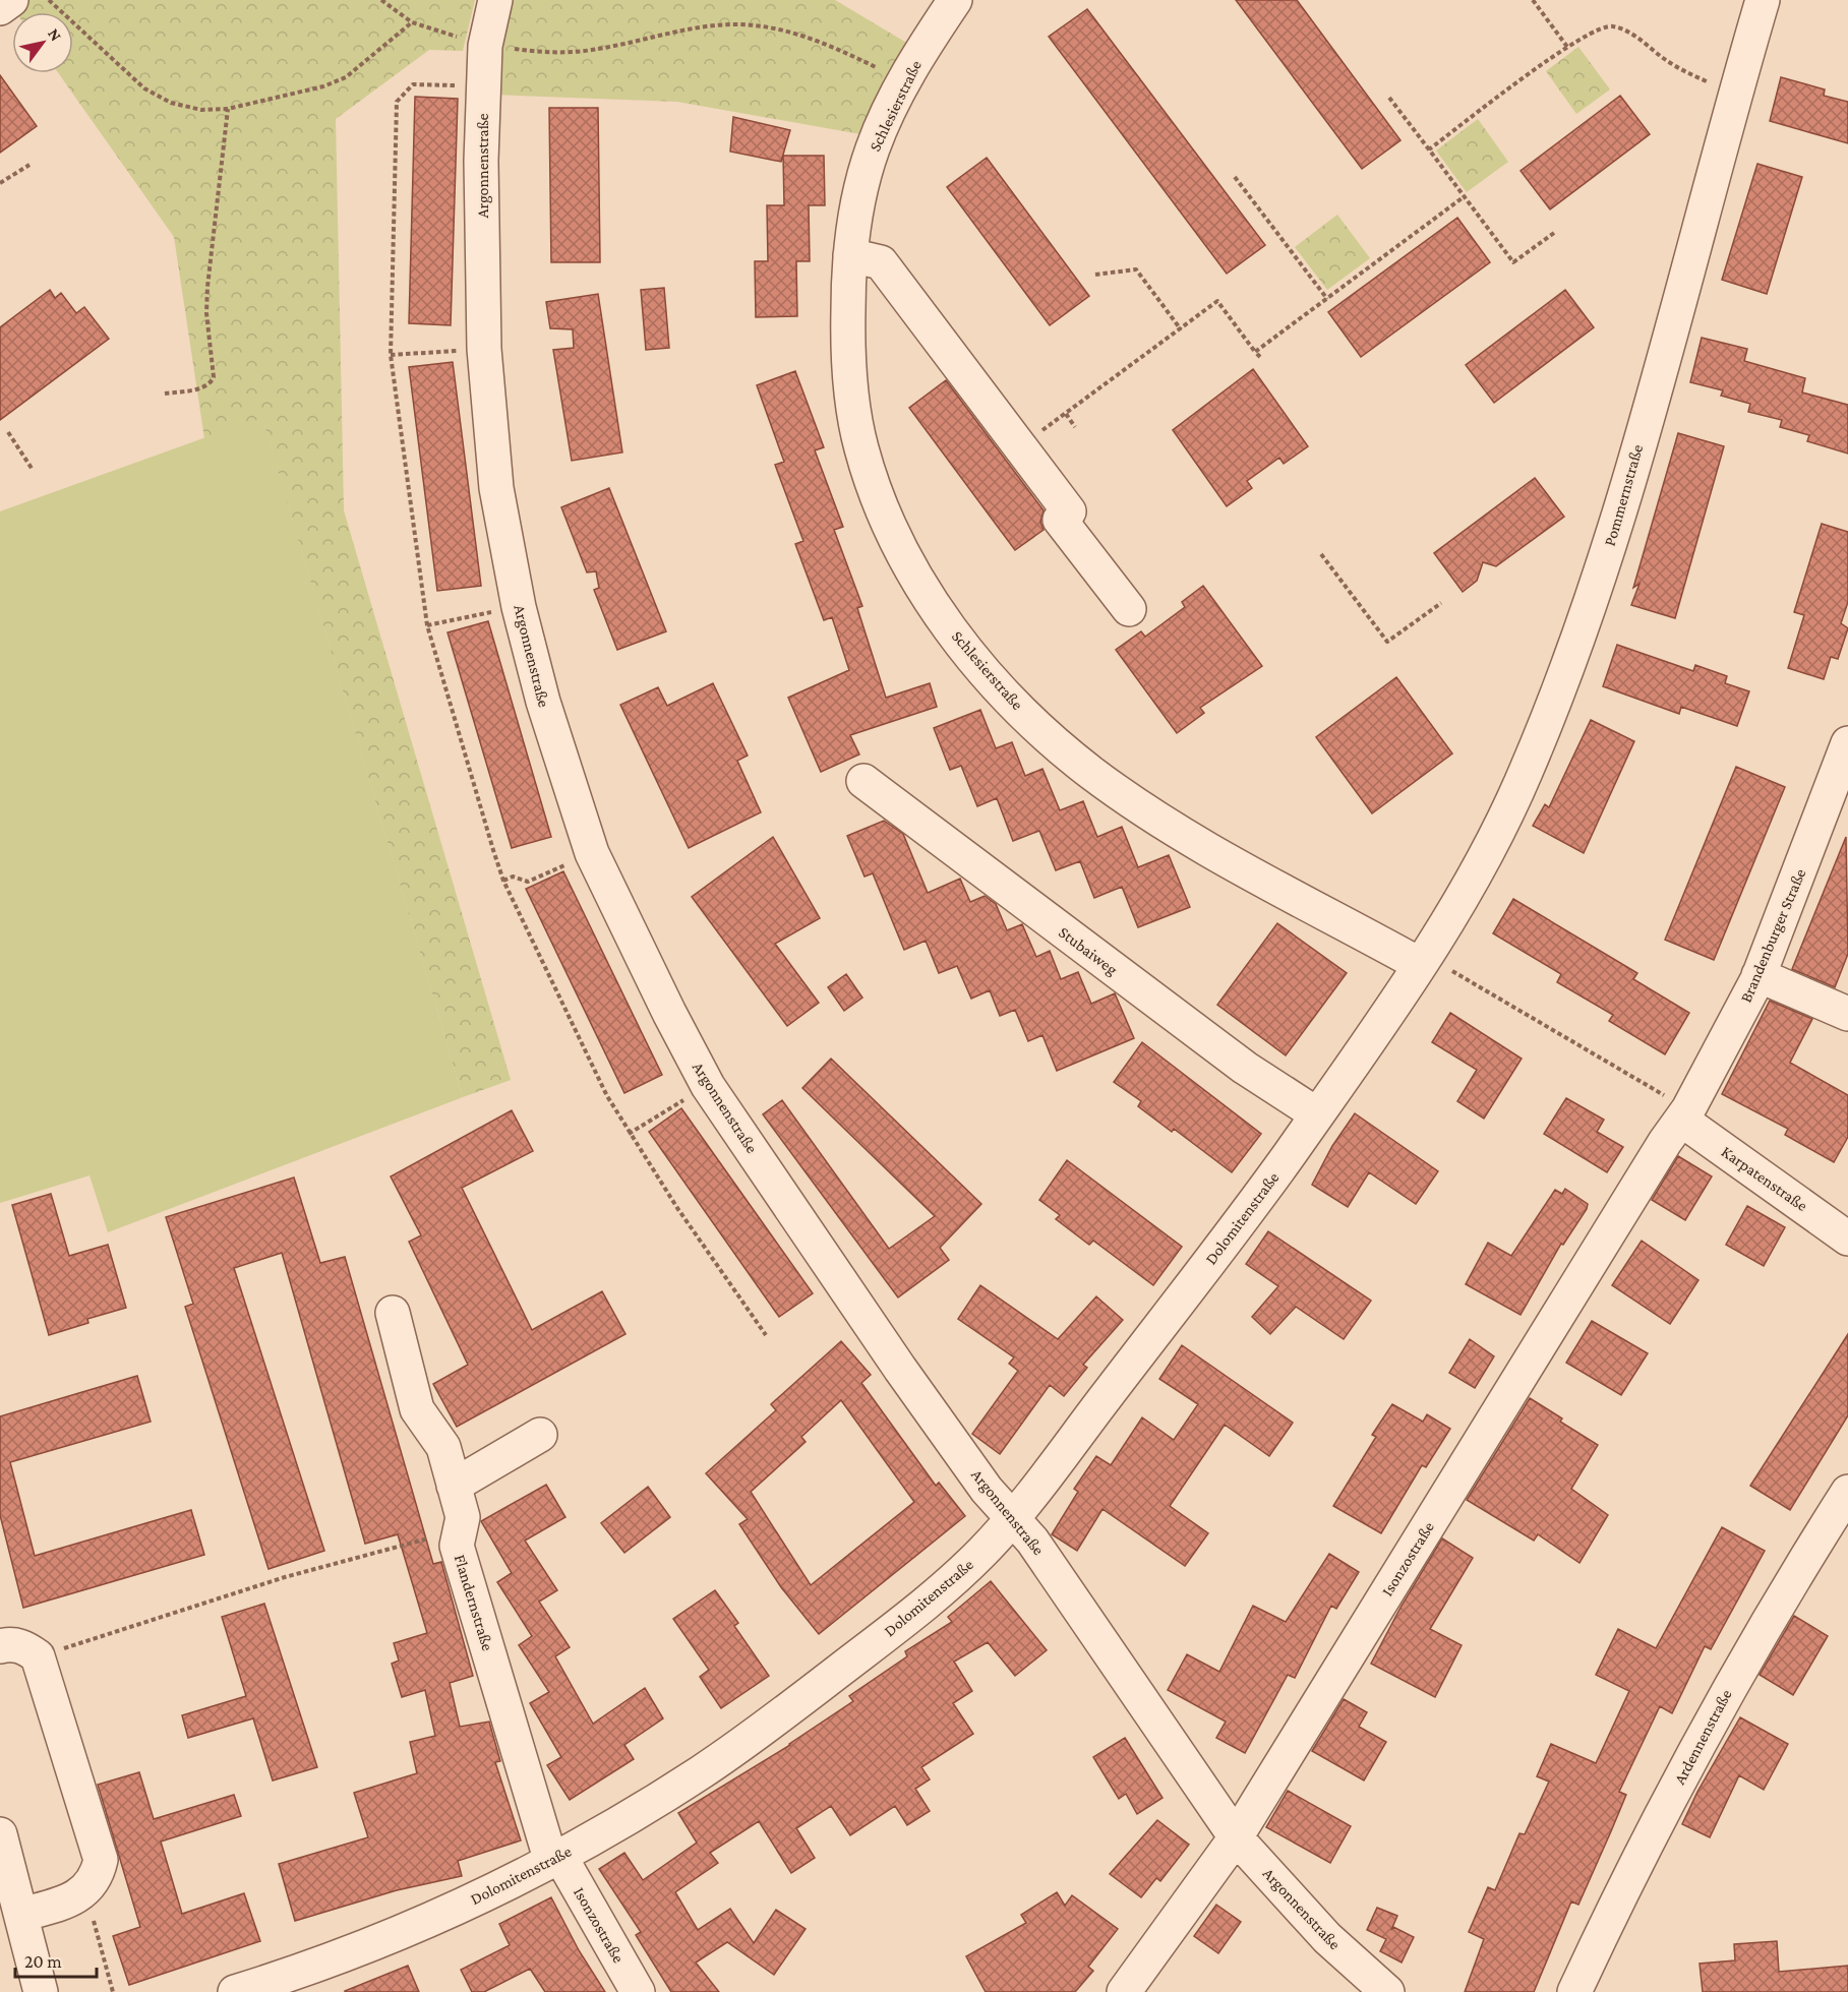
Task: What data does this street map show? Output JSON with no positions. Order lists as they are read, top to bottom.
{
  "streets": {
    "street": [
      "Schlesierstraße",
      "Argonnenstraße",
      "Pommernstraße",
      "Brandenburger Straße",
      "Stubaiweg",
      "Karpatenstraße",
      "Dolomitenstraße",
      "Isonzostraße",
      "Flandernstraße",
      "Ardennenstraße"
    ]
  },
  "crossings": [
    ["Schlesierstraße", "Pommernstraße"],
    ["Schlesierstraße", "Dolomitenstraße"],
    ["Argonnenstraße", "Dolomitenstraße"],
    ["Argonnenstraße", "Isonzostraße"],
    ["Pommernstraße", "Dolomitenstraße"],
    ["Brandenburger Straße", "Karpatenstraße"],
    ["Brandenburger Straße", "Isonzostraße"],
    ["Stubaiweg", "Dolomitenstraße"],
    ["Karpatenstraße", "Isonzostraße"],
    ["Dolomitenstraße", "Isonzostraße"],
    ["Dolomitenstraße", "Flandernstraße"],
    ["Isonzostraße", "Flandernstraße"]
  ],
  "scale_bar": "20 m",
  "north": "top right"
}
